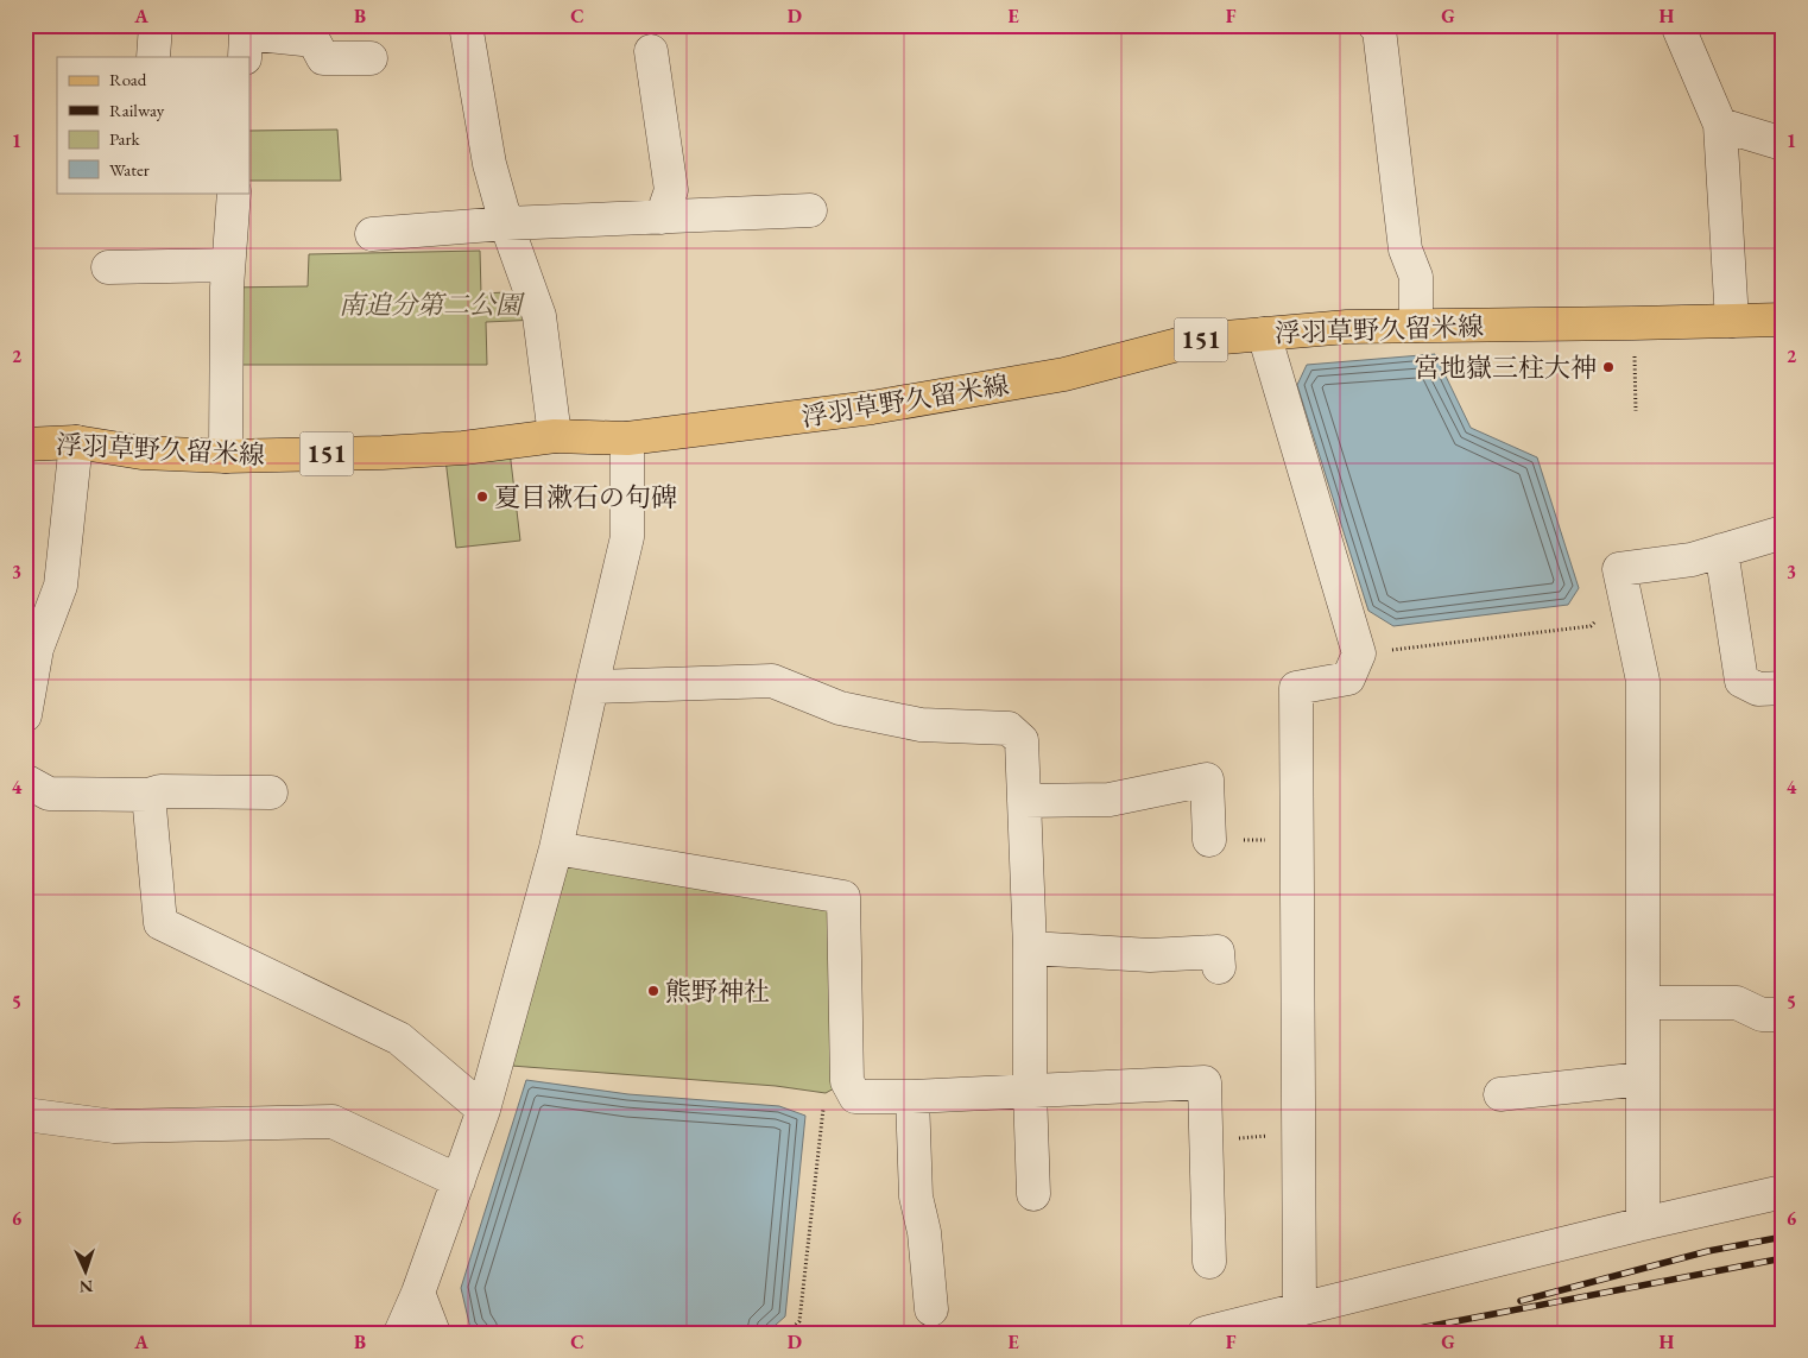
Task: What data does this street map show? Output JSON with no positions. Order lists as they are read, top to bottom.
{
  "streets": {
    "main road": ["浮羽草野久留米線", "151"]
  },
  "parks": ["南追分第二公園"],
  "places": ["宮地嶽三柱大神", "夏目漱石の句碑", "熊野神社"],
  "legend": [
    "Road",
    "Railway",
    "Park",
    "Water"
  ],
  "north": "bottom",
  "grid": {
    "columns": [
      "A",
      "B",
      "C",
      "D",
      "E",
      "F",
      "G",
      "H"
    ],
    "rows": [
      "1",
      "2",
      "3",
      "4",
      "5",
      "6"
    ]
  }
}
